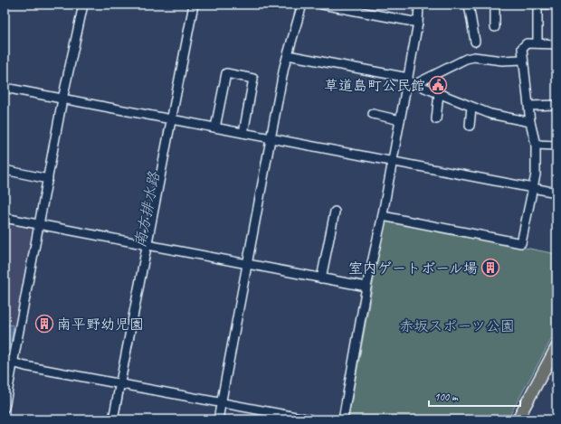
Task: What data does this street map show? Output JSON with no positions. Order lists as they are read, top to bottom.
{
  "water": ["南方排水路"],
  "parks": ["赤坂スポーツ公園"],
  "places": {
    "public building": ["草道島町公民館"],
    "building": ["室内ゲートボール場", "南平野幼児園"]
  },
  "scale_bar": "100 m"
}
